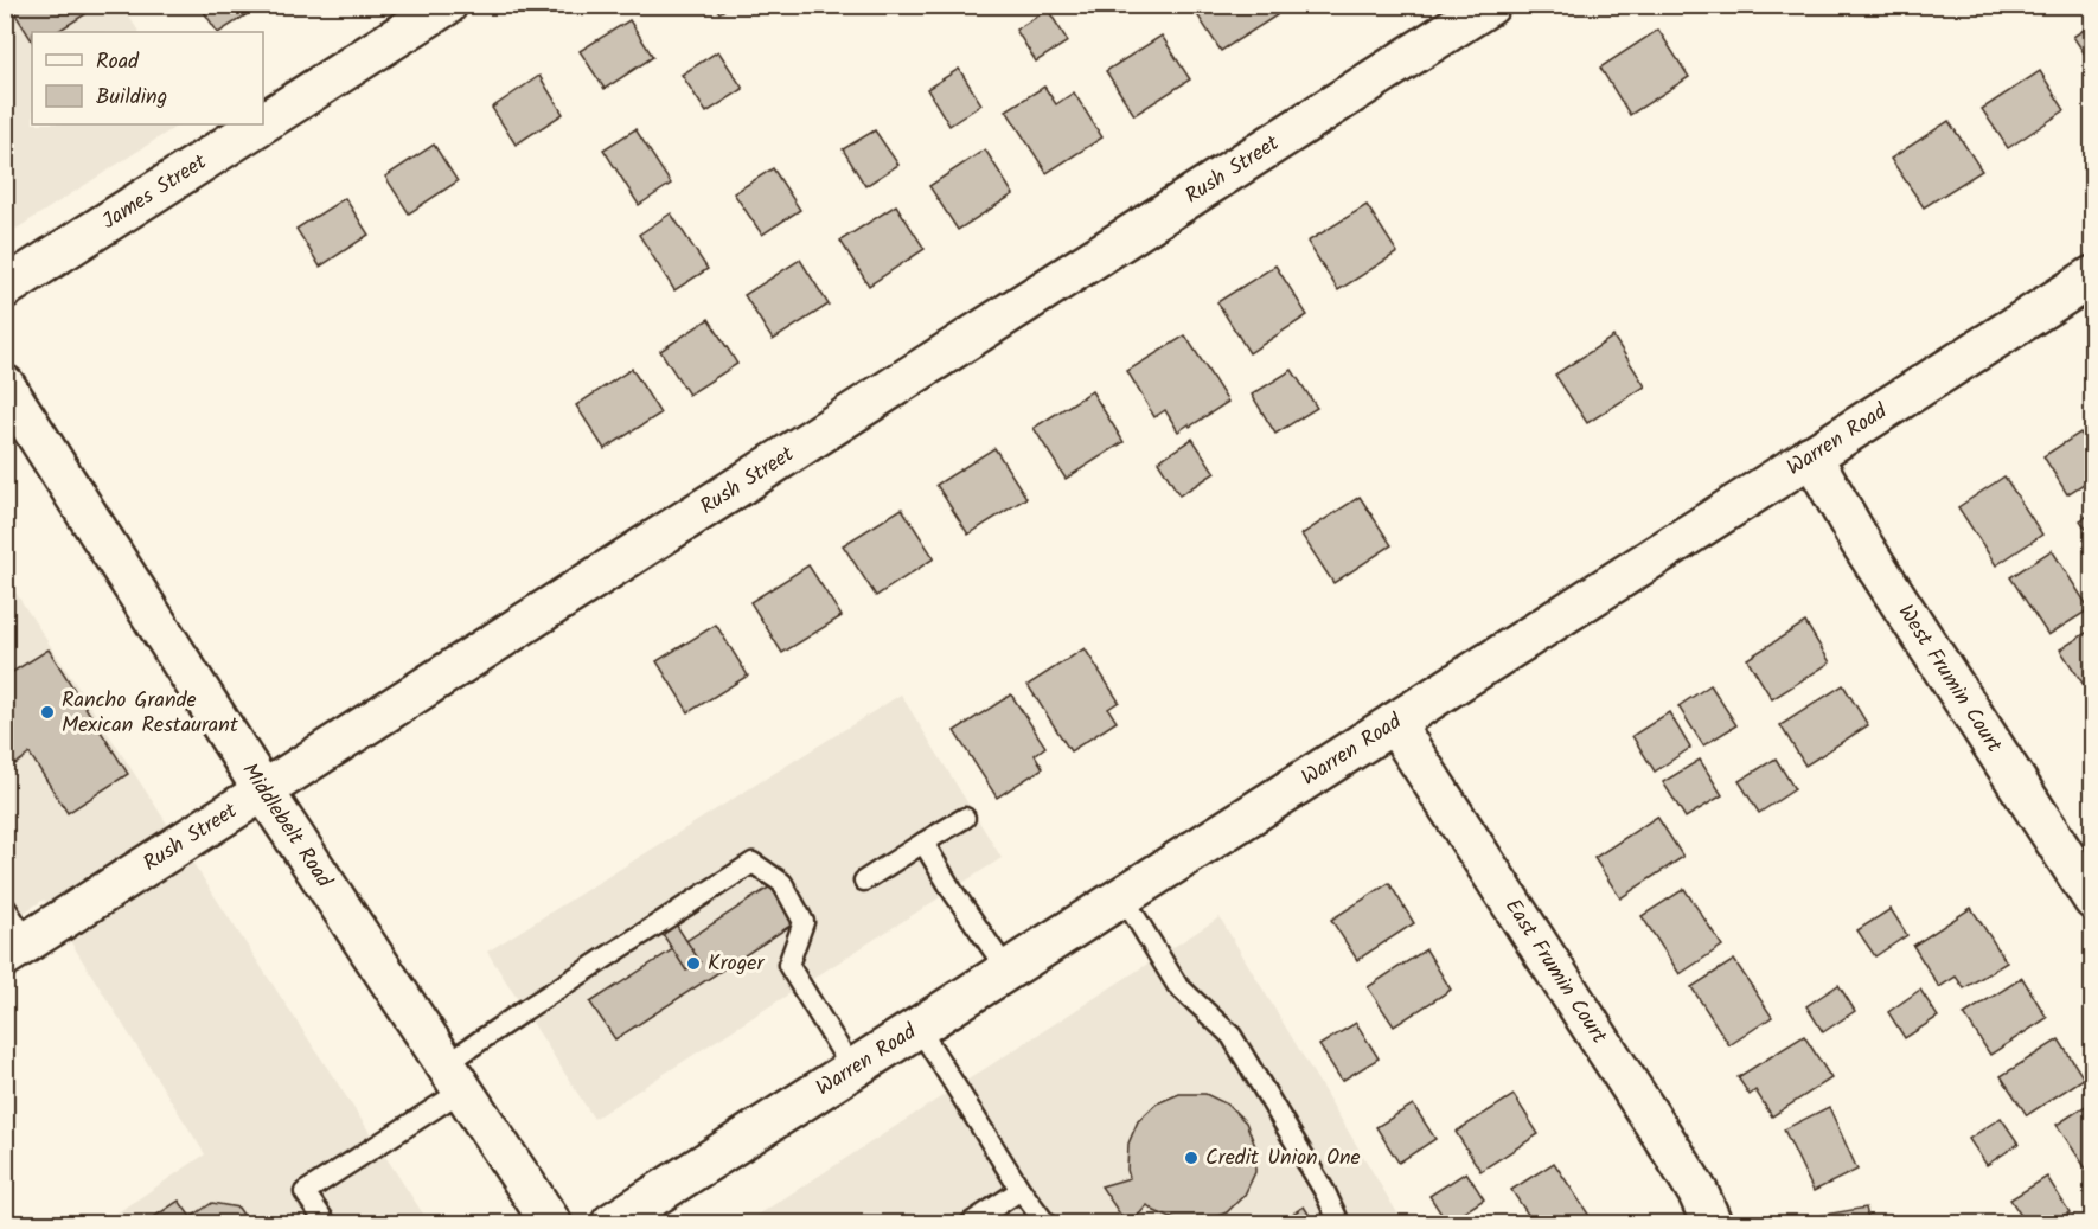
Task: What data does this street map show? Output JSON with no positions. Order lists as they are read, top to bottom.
{
  "streets": {
    "street": [
      "Rush Street",
      "James Street",
      "Warren Road",
      "West Frumin Court",
      "Middlebelt Road",
      "East Frumin Court"
    ]
  },
  "crossings": [
    ["Rush Street", "Middlebelt Road"],
    ["Warren Road", "West Frumin Court"],
    ["Warren Road", "East Frumin Court"]
  ],
  "places": ["Rancho Grande Mexican Restaurant", "Kroger", "Credit Union One"],
  "legend": ["Road", "Building"]
}
